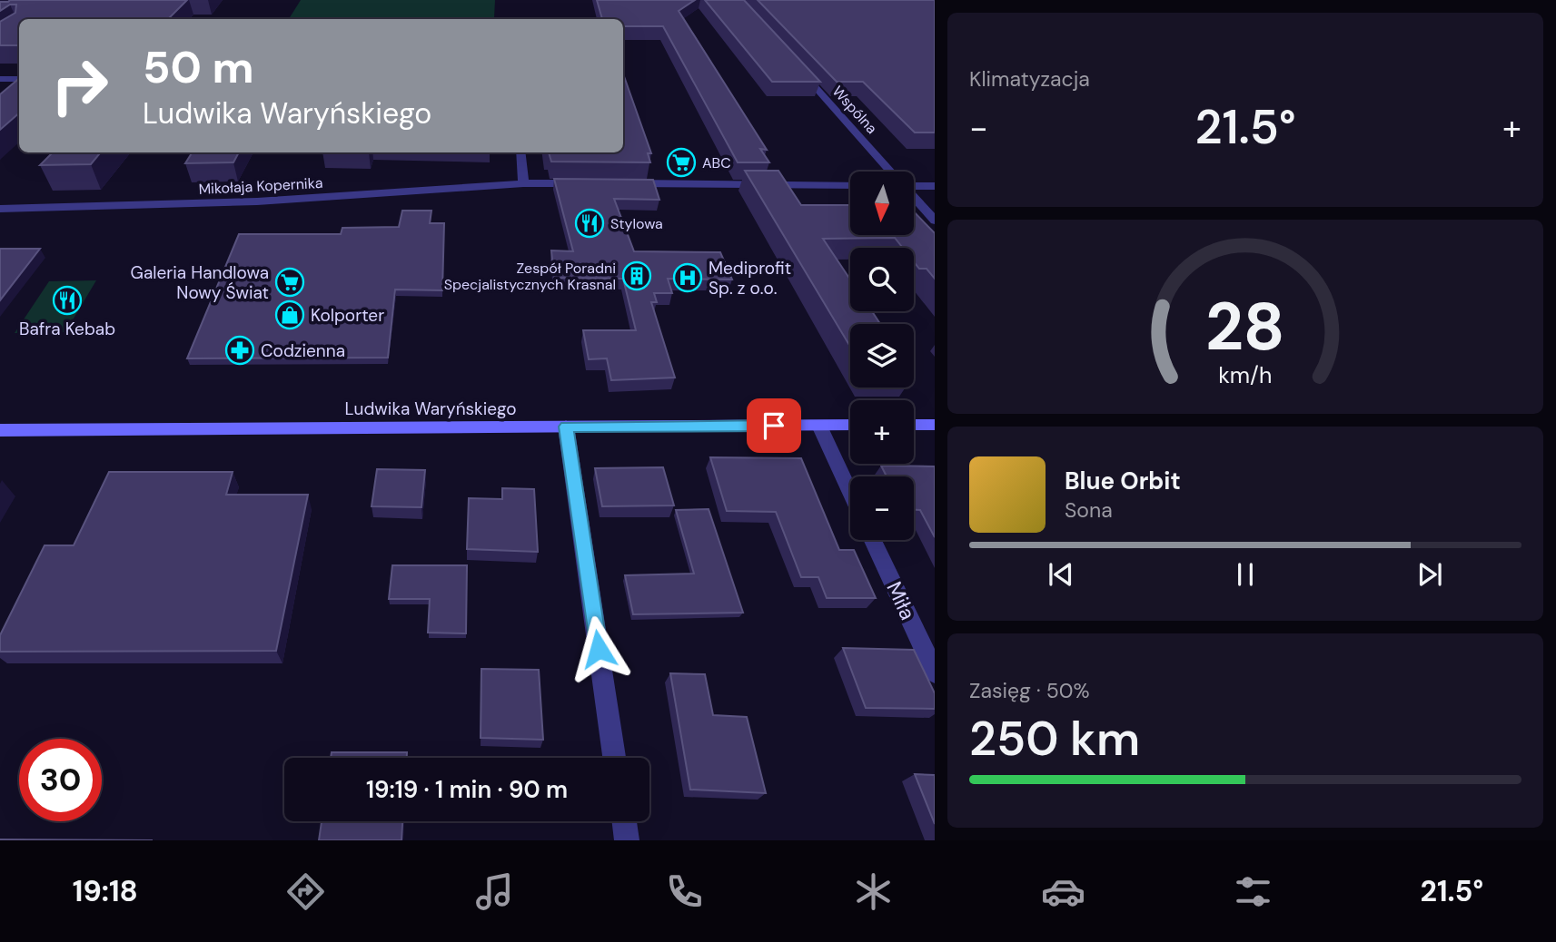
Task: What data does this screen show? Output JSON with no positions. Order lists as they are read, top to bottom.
{
  "streets": {
    "main road": ["Ludwika Waryńskiego"],
    "street": ["Wspólna", "Mikołaja Kopernika", "Miła"]
  },
  "places": {
    "supermarket": ["ABC", "Galeria Handlowa Nowy Świat"],
    "restaurant": ["Stylowa", "Bafra Kebab"],
    "building": ["Zespół Poradni Specjalistycznych Krasnal"],
    "hospital": ["Mediprofit Sp. z o.o."],
    "shop": ["Kolporter"],
    "pharmacy": ["Codzienna"]
  },
  "north": "bottom",
  "page": {
    "tile": [
      "Klimatyzacja",
      ["Zasięg · 50%", "250 km"]
    ],
    "turn": ["50 m", "Ludwika Waryńskiego"],
    "heat": ["−", "21.5°", "+"],
    "map_buttons": ["+", "−"],
    "song": ["Blue Orbit", "Sona"],
    "limit": "30",
    "trip": "19:19 · 1 min · 90 m",
    "tabs": ["19:18", "21.5°"],
    "gauge": ["28", "km/h"]
  }
}
